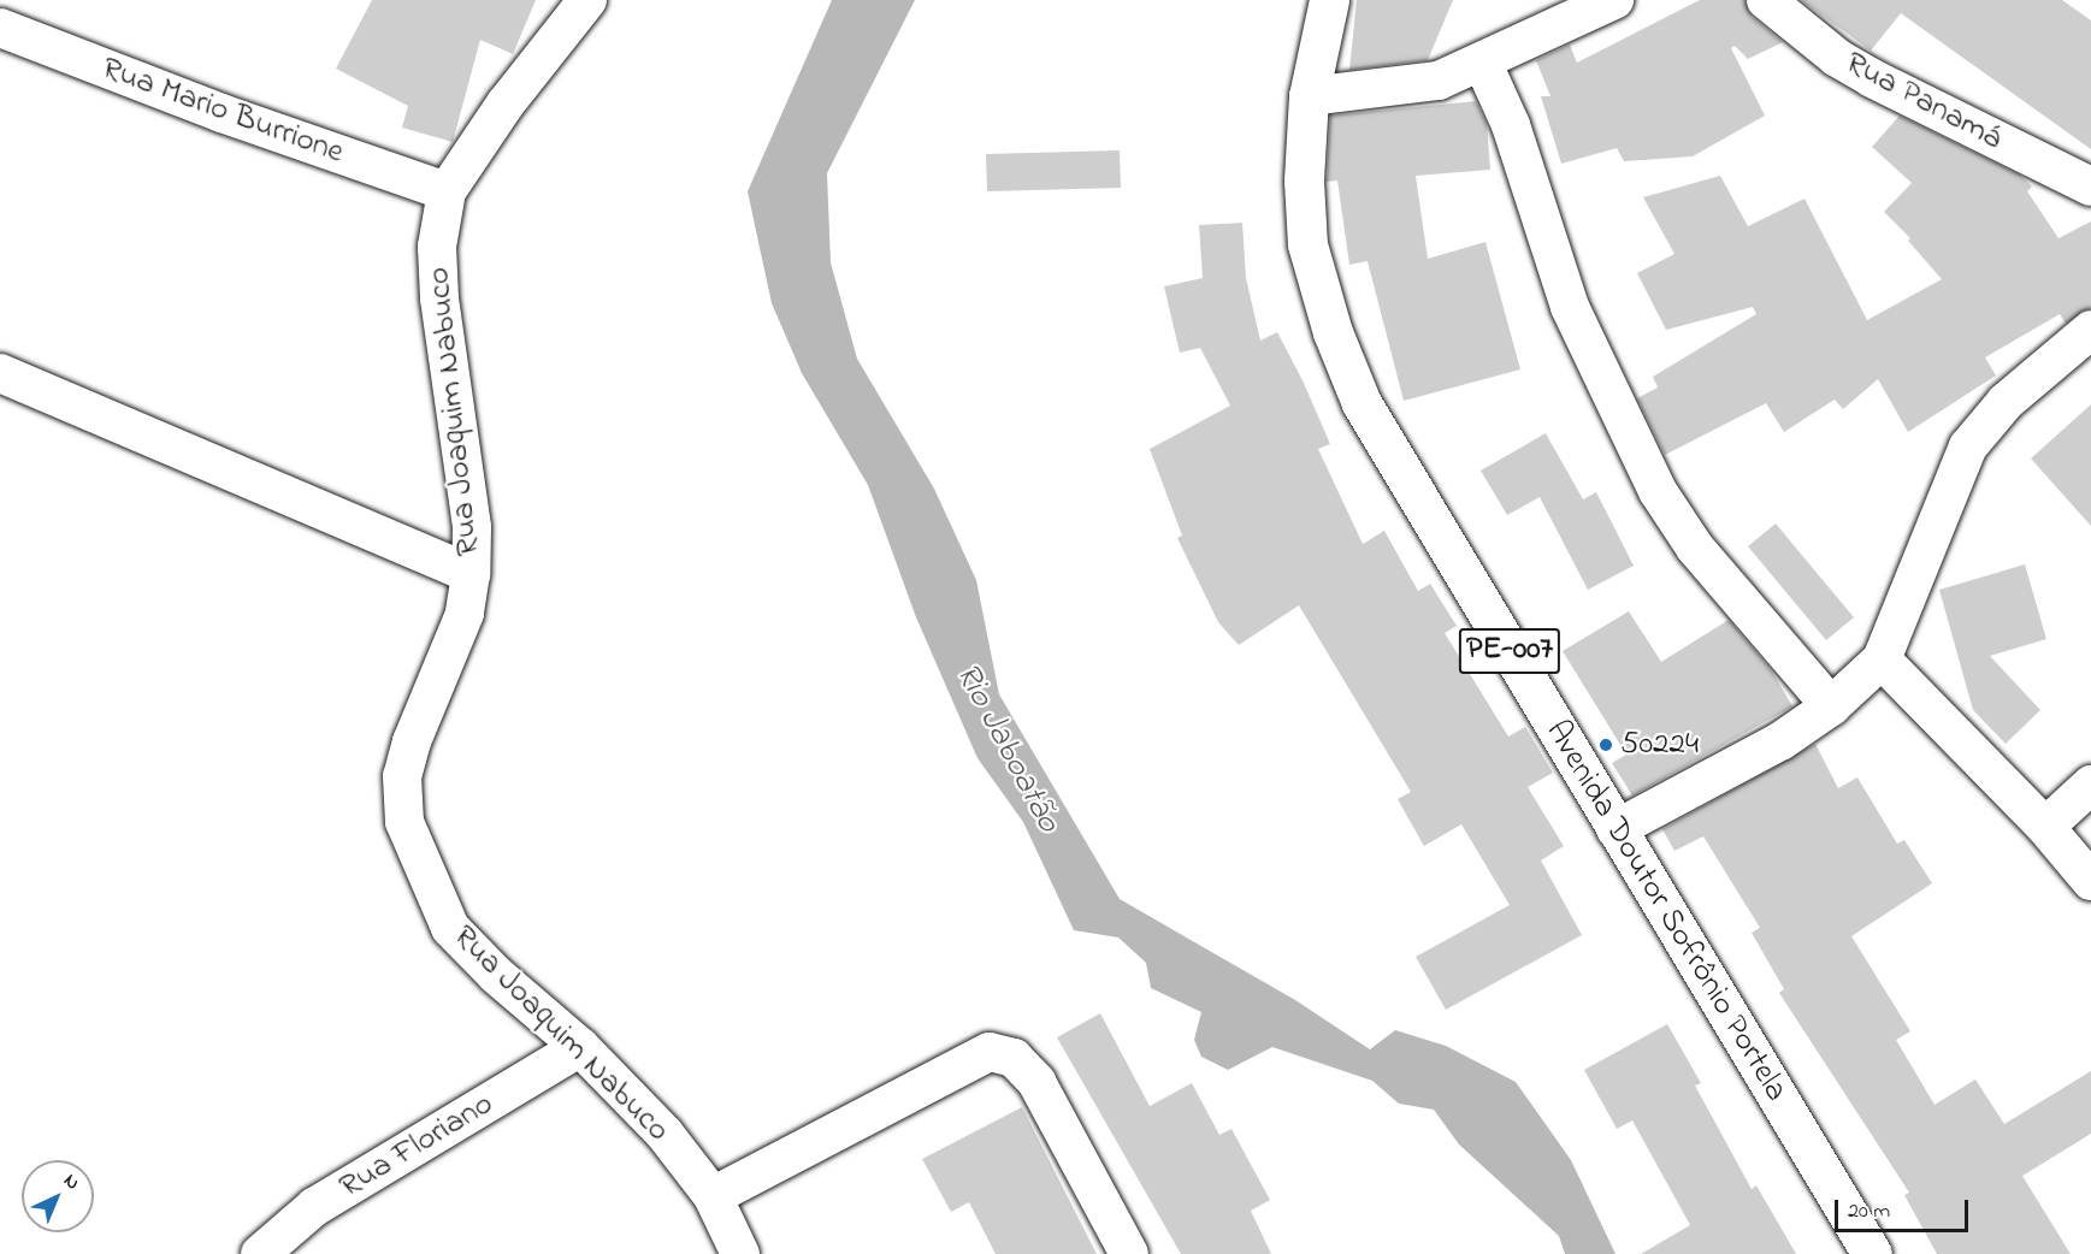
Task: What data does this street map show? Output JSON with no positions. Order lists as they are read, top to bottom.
{
  "streets": {
    "main road": ["PE-007", "Avenida Doutor Sofrônio Portela"],
    "street": [
      "Rua Panamá",
      "Rua Mario Burrione",
      "Rua Joaquim Nabuco",
      "Rua Floriano"
    ]
  },
  "crossings": [
    ["Rua Mario Burrione", "Rua Joaquim Nabuco"],
    ["Rua Joaquim Nabuco", "Rua Floriano"]
  ],
  "water": ["Rio Jaboatão"],
  "places": ["50224"],
  "scale_bar": "20 m",
  "north": "top right"
}
